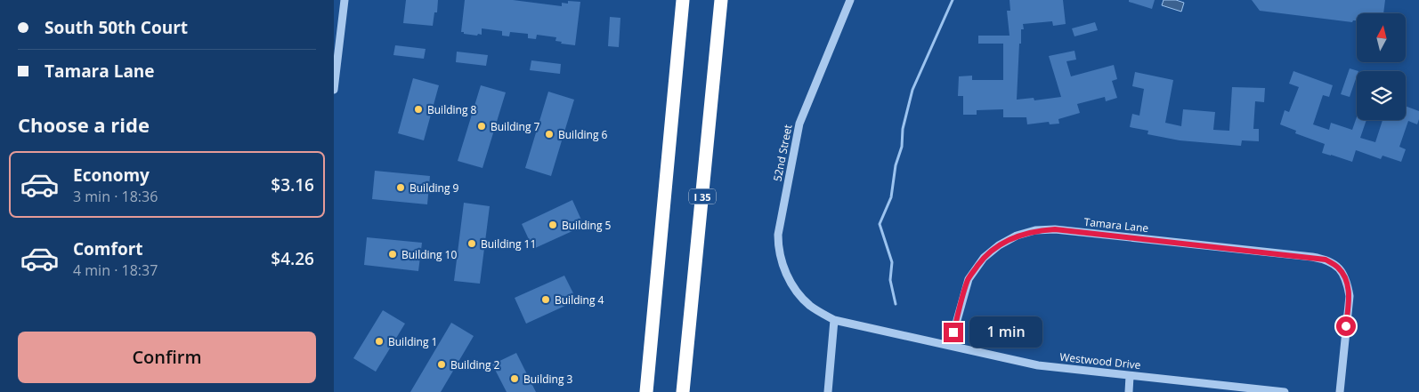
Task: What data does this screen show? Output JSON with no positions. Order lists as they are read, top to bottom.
{
  "streets": {
    "highway": ["I 35"],
    "street": ["52nd Street", "Tamara Lane", "Westwood Drive"]
  },
  "crossings": [
    ["52nd Street", "Westwood Drive"],
    ["Tamara Lane", "Westwood Drive"]
  ],
  "places": [
    "Building 8",
    "Building 7",
    "Building 6",
    "Building 9",
    "Building 5",
    "Building 11",
    "Building 10",
    "Building 4",
    "Building 1",
    "Building 2",
    "Building 3"
  ],
  "north": "top",
  "page": {
    "banner": ["South 50th Court", "Tamara Lane"],
    "heading": "Choose a ride",
    "list": [
      {
        "name": "Economy",
        "note": "3 min · 18:36",
        "value": "$3.16"
      },
      {
        "name": "Comfort",
        "note": "4 min · 18:37",
        "value": "$4.26"
      }
    ],
    "bubble": "1 min",
    "buttons": "Confirm"
  }
}
